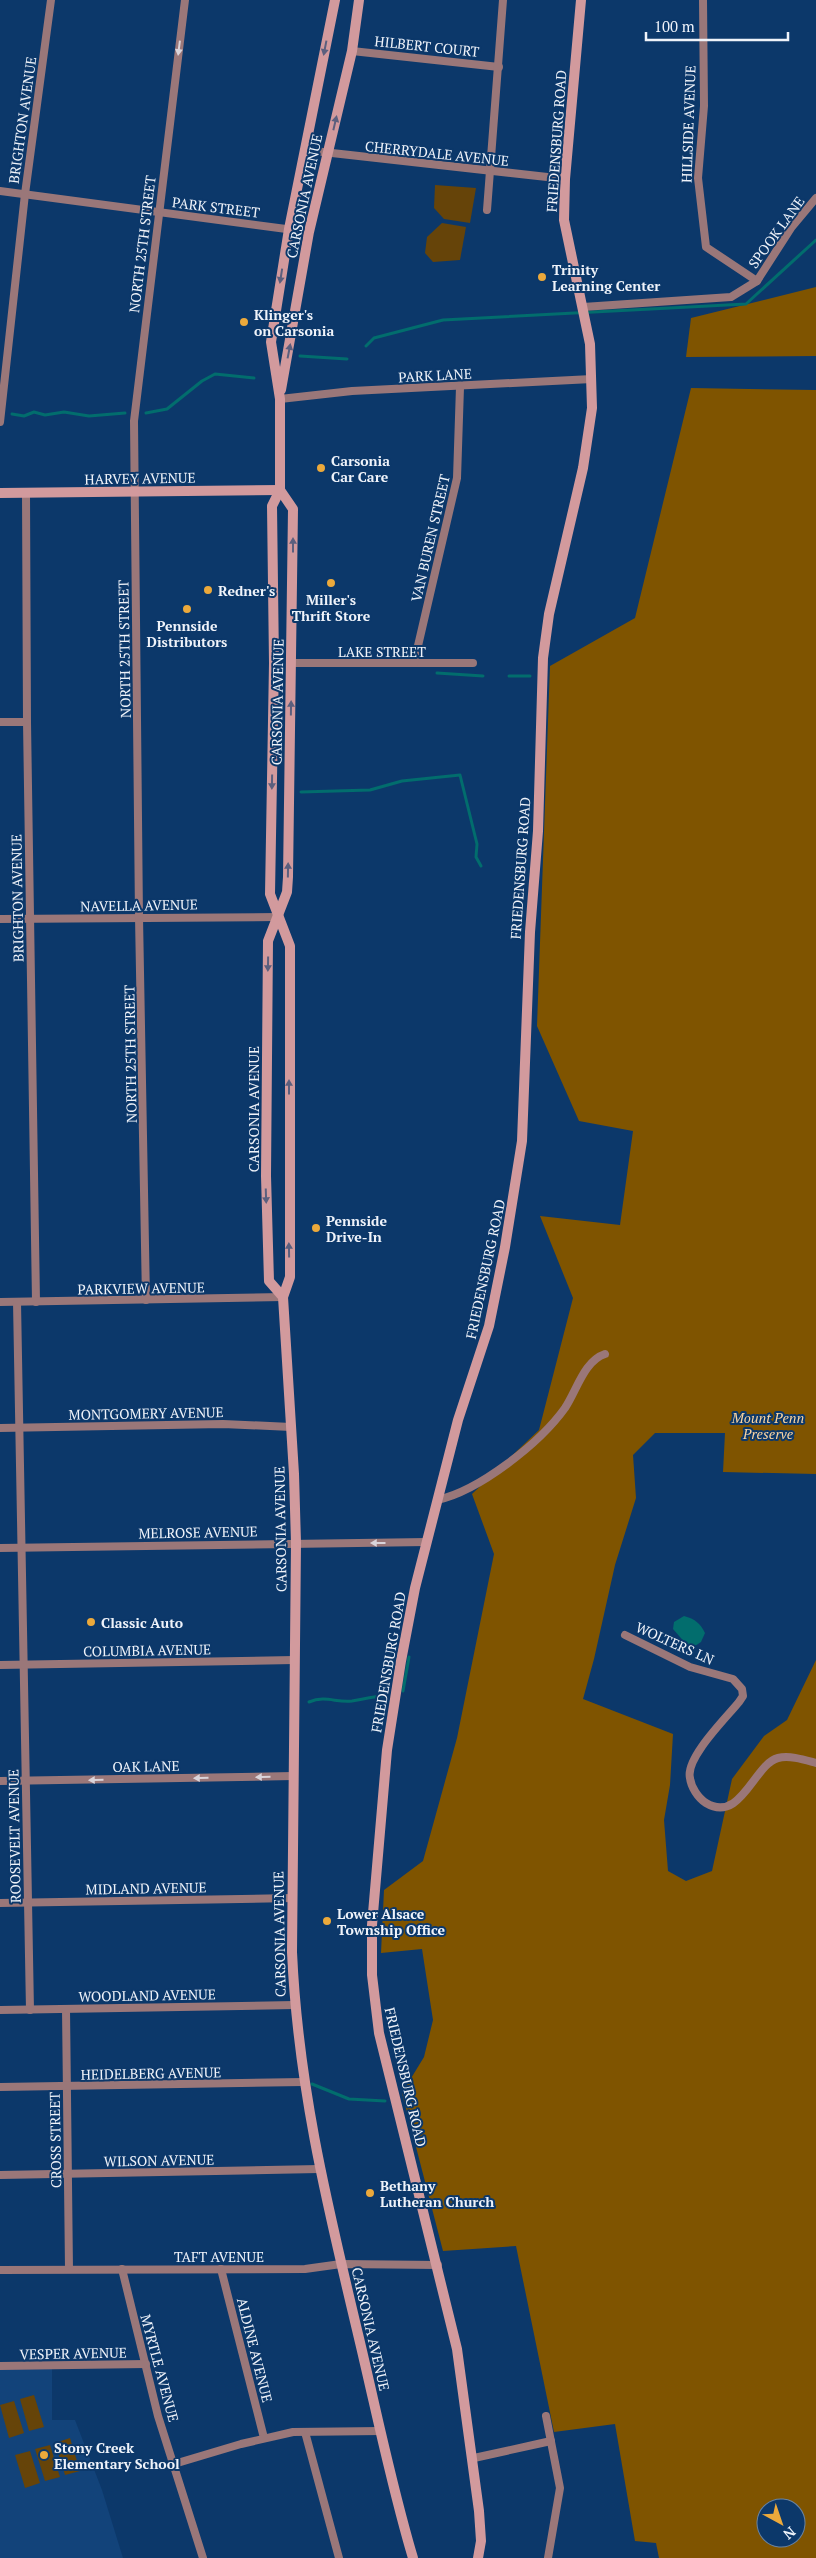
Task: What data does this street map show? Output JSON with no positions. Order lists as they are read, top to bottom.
{
  "streets": {
    "street": [
      "HILBERT COURT",
      "BRIGHTON AVENUE",
      "HILLSIDE AVENUE",
      "FRIEDENSBURG ROAD",
      "CHERRYDALE AVENUE",
      "CARSONIA AVENUE",
      "PARK STREET",
      "SPOOK LANE",
      "NORTH 25TH STREET",
      "PARK LANE",
      "HARVEY AVENUE",
      "VAN BUREN STREET",
      "LAKE STREET",
      "NAVELLA AVENUE",
      "PARKVIEW AVENUE",
      "MONTGOMERY AVENUE",
      "MELROSE AVENUE",
      "WOLTERS LN",
      "COLUMBIA AVENUE",
      "OAK LANE",
      "ROOSEVELT AVENUE",
      "MIDLAND AVENUE",
      "WOODLAND AVENUE",
      "HEIDELBERG AVENUE",
      "CROSS STREET",
      "WILSON AVENUE",
      "TAFT AVENUE",
      "ALDINE AVENUE",
      "VESPER AVENUE",
      "MYRTLE AVENUE"
    ]
  },
  "crossings": [
    ["HILBERT COURT", "CARSONIA AVENUE"],
    ["BRIGHTON AVENUE", "PARK STREET"],
    ["BRIGHTON AVENUE", "HARVEY AVENUE"],
    ["BRIGHTON AVENUE", "NAVELLA AVENUE"],
    ["BRIGHTON AVENUE", "PARKVIEW AVENUE"],
    ["HILLSIDE AVENUE", "SPOOK LANE"],
    ["FRIEDENSBURG ROAD", "CHERRYDALE AVENUE"],
    ["FRIEDENSBURG ROAD", "SPOOK LANE"],
    ["FRIEDENSBURG ROAD", "PARK LANE"],
    ["FRIEDENSBURG ROAD", "MELROSE AVENUE"],
    ["FRIEDENSBURG ROAD", "TAFT AVENUE"],
    ["CHERRYDALE AVENUE", "CARSONIA AVENUE"],
    ["CARSONIA AVENUE", "PARK STREET"],
    ["CARSONIA AVENUE", "PARK LANE"],
    ["CARSONIA AVENUE", "HARVEY AVENUE"],
    ["CARSONIA AVENUE", "LAKE STREET"],
    ["CARSONIA AVENUE", "NAVELLA AVENUE"],
    ["CARSONIA AVENUE", "PARKVIEW AVENUE"],
    ["CARSONIA AVENUE", "MONTGOMERY AVENUE"],
    ["CARSONIA AVENUE", "MELROSE AVENUE"],
    ["CARSONIA AVENUE", "COLUMBIA AVENUE"],
    ["CARSONIA AVENUE", "OAK LANE"],
    ["CARSONIA AVENUE", "MIDLAND AVENUE"],
    ["CARSONIA AVENUE", "WOODLAND AVENUE"],
    ["CARSONIA AVENUE", "HEIDELBERG AVENUE"],
    ["CARSONIA AVENUE", "WILSON AVENUE"],
    ["CARSONIA AVENUE", "TAFT AVENUE"],
    ["PARK STREET", "NORTH 25TH STREET"],
    ["NORTH 25TH STREET", "HARVEY AVENUE"],
    ["NORTH 25TH STREET", "NAVELLA AVENUE"],
    ["NORTH 25TH STREET", "PARKVIEW AVENUE"],
    ["PARK LANE", "VAN BUREN STREET"],
    ["VAN BUREN STREET", "LAKE STREET"],
    ["PARKVIEW AVENUE", "ROOSEVELT AVENUE"],
    ["MONTGOMERY AVENUE", "ROOSEVELT AVENUE"],
    ["MELROSE AVENUE", "ROOSEVELT AVENUE"],
    ["COLUMBIA AVENUE", "ROOSEVELT AVENUE"],
    ["OAK LANE", "ROOSEVELT AVENUE"],
    ["ROOSEVELT AVENUE", "MIDLAND AVENUE"],
    ["ROOSEVELT AVENUE", "WOODLAND AVENUE"],
    ["WOODLAND AVENUE", "CROSS STREET"],
    ["HEIDELBERG AVENUE", "CROSS STREET"],
    ["CROSS STREET", "WILSON AVENUE"],
    ["CROSS STREET", "TAFT AVENUE"],
    ["TAFT AVENUE", "ALDINE AVENUE"],
    ["TAFT AVENUE", "MYRTLE AVENUE"],
    ["VESPER AVENUE", "MYRTLE AVENUE"]
  ],
  "one_way": ["OAK LANE"],
  "parks": ["Mount Penn Preserve"],
  "places": [
    "Trinity Learning Center",
    "Klinger's on Carsonia",
    "Carsonia Car Care",
    "Miller's Thrift Store",
    "Redner's",
    "Pennside Distributors",
    "Pennside Drive-In",
    "Classic Auto",
    "Lower Alsace Township Office",
    "Bethany Lutheran Church",
    "Stony Creek Elementary School"
  ],
  "scale_bar": "100 m",
  "north": "bottom right"
}
